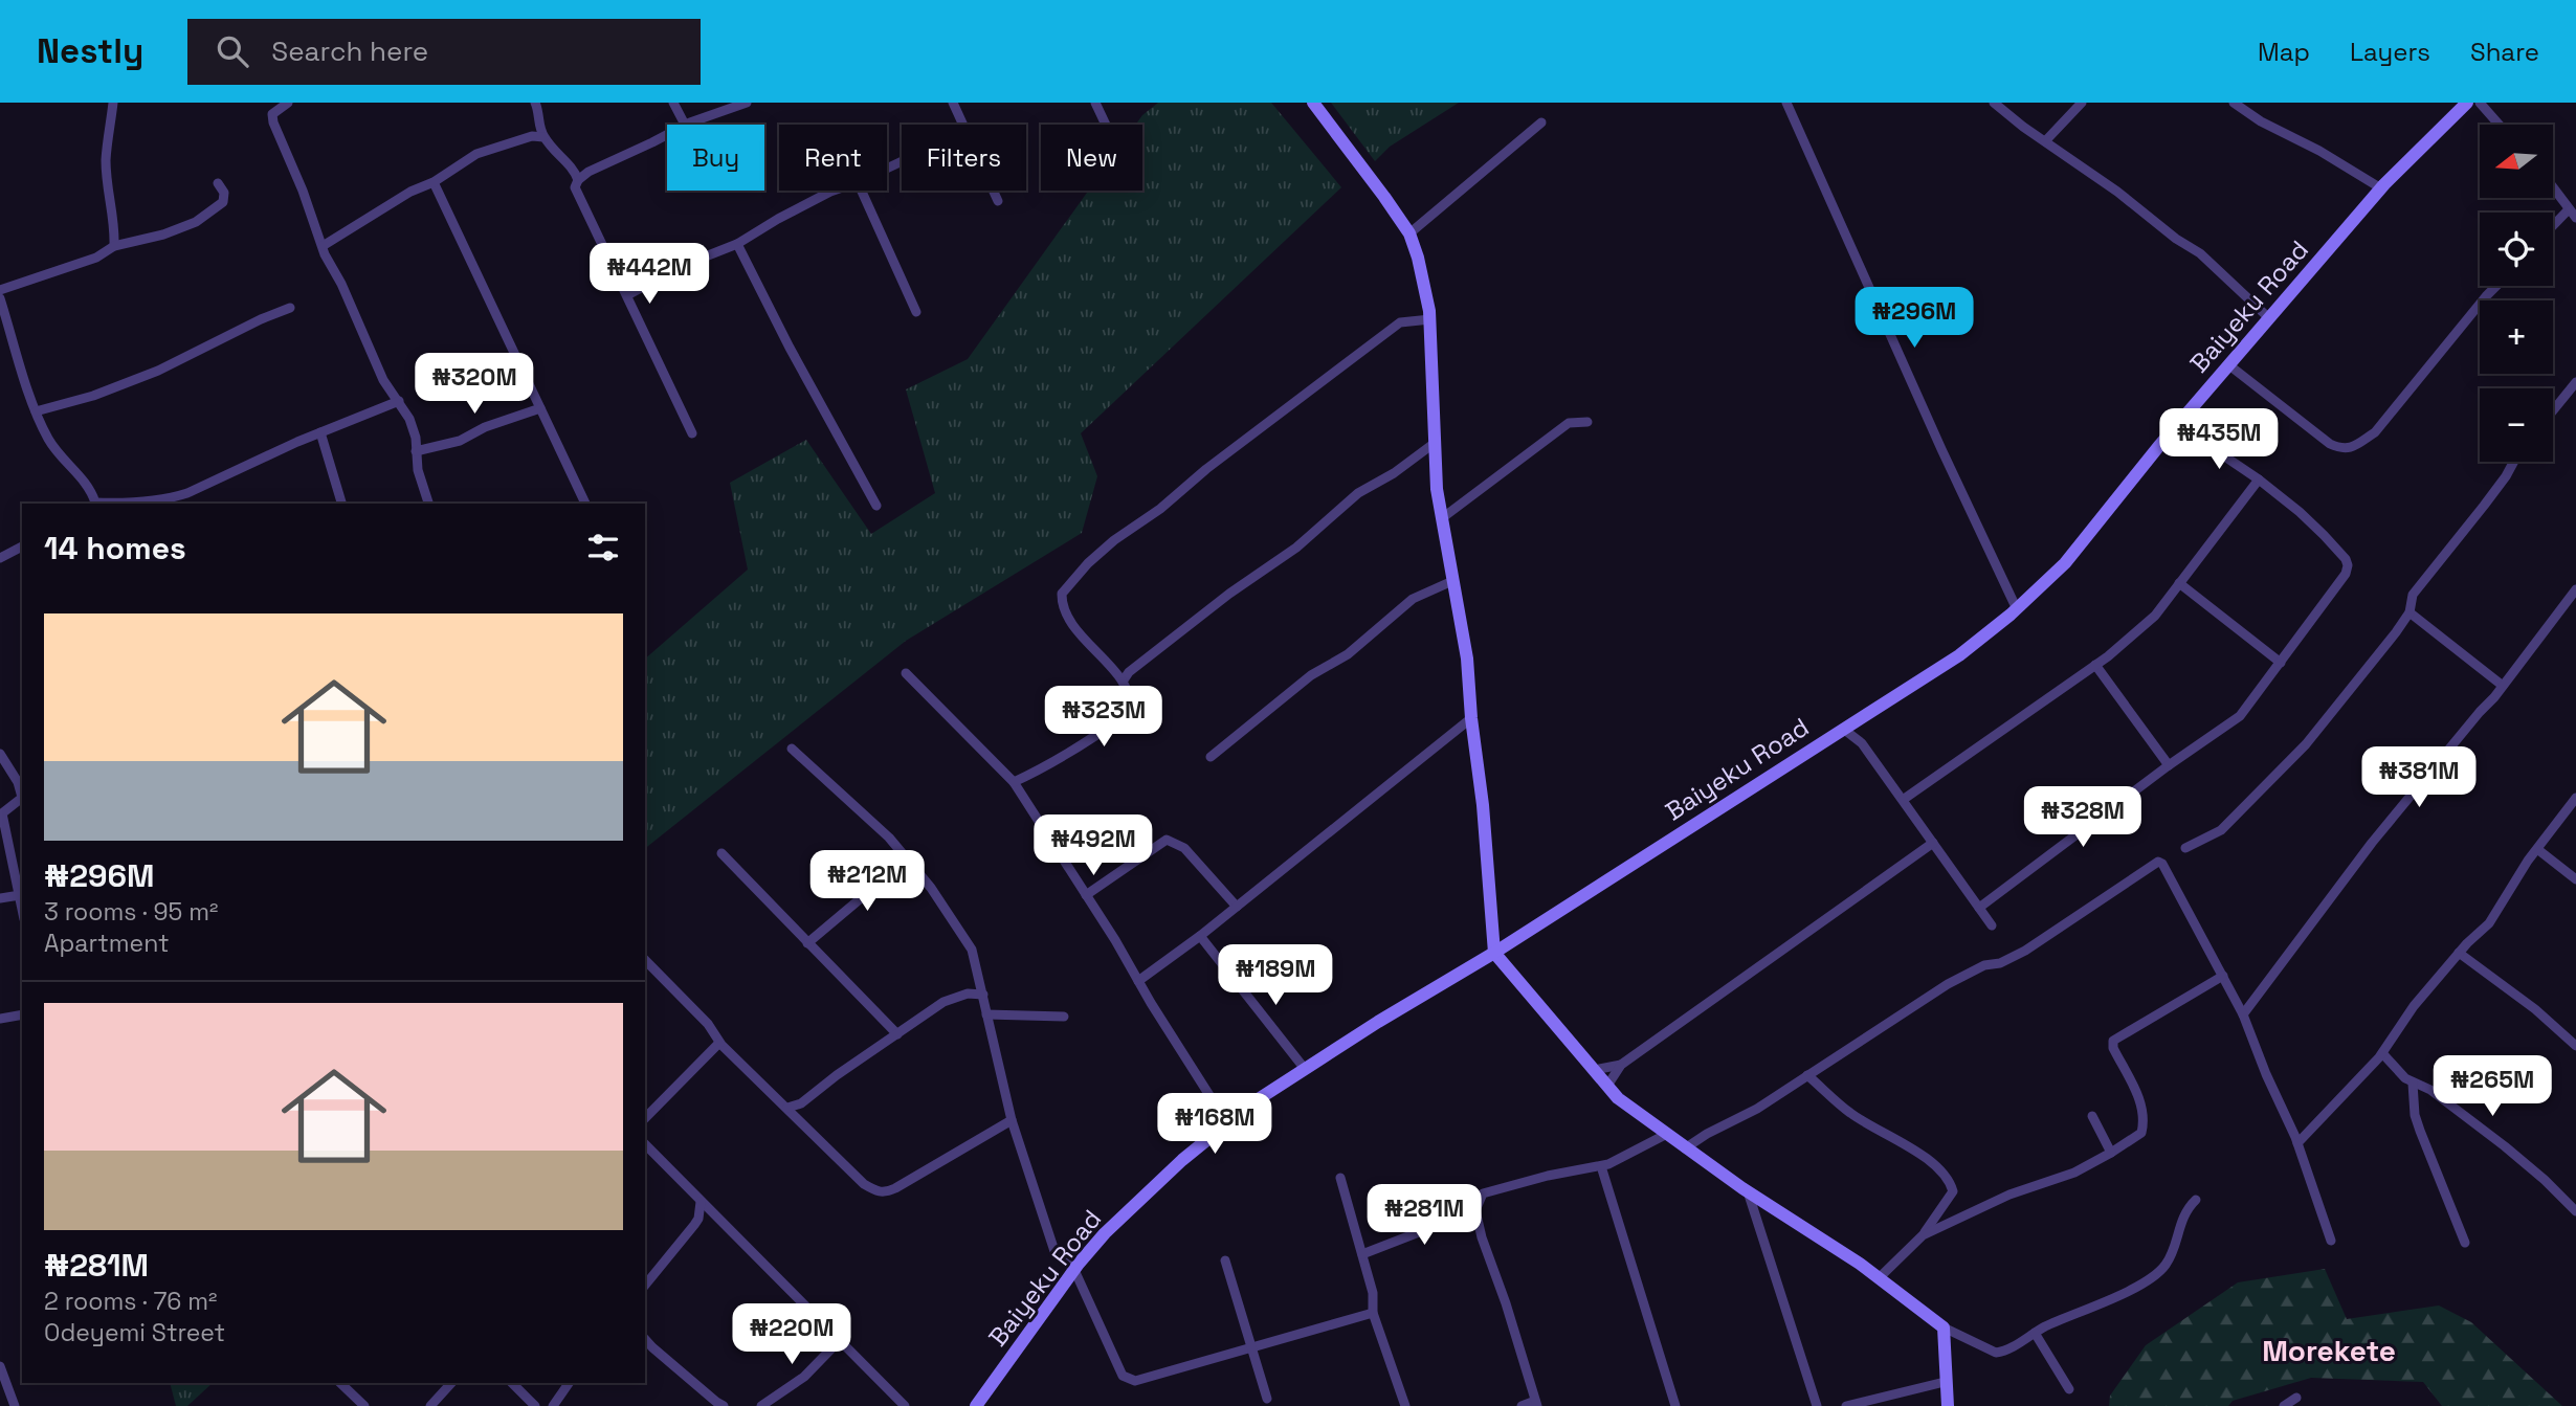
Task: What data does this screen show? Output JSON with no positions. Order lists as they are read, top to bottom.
{
  "streets": {
    "main road": ["Baiyeku Road"]
  },
  "districts": ["Morekete"],
  "north": "left",
  "page": {
    "header": "Nestly",
    "search": "Search here",
    "nav": ["Map", "Layers", "Share"],
    "map_buttons": ["+", "−"],
    "chip": [
      "Buy",
      "Rent",
      "Filters",
      "New"
    ],
    "price": [
      "₦442M",
      "₦296M",
      "₦320M",
      "₦435M",
      "₦323M",
      "₦381M",
      "₦328M",
      "₦492M",
      "₦212M",
      "₦189M",
      "₦265M",
      "₦168M",
      "₦281M",
      "₦220M"
    ],
    "heading": "14 homes",
    "list": [
      {
        "name": "₦296M",
        "note": "3 rooms · 95 m² · Apartment"
      },
      {
        "name": "₦281M",
        "note": "2 rooms · 76 m² · Odeyemi Street"
      }
    ]
  }
}
